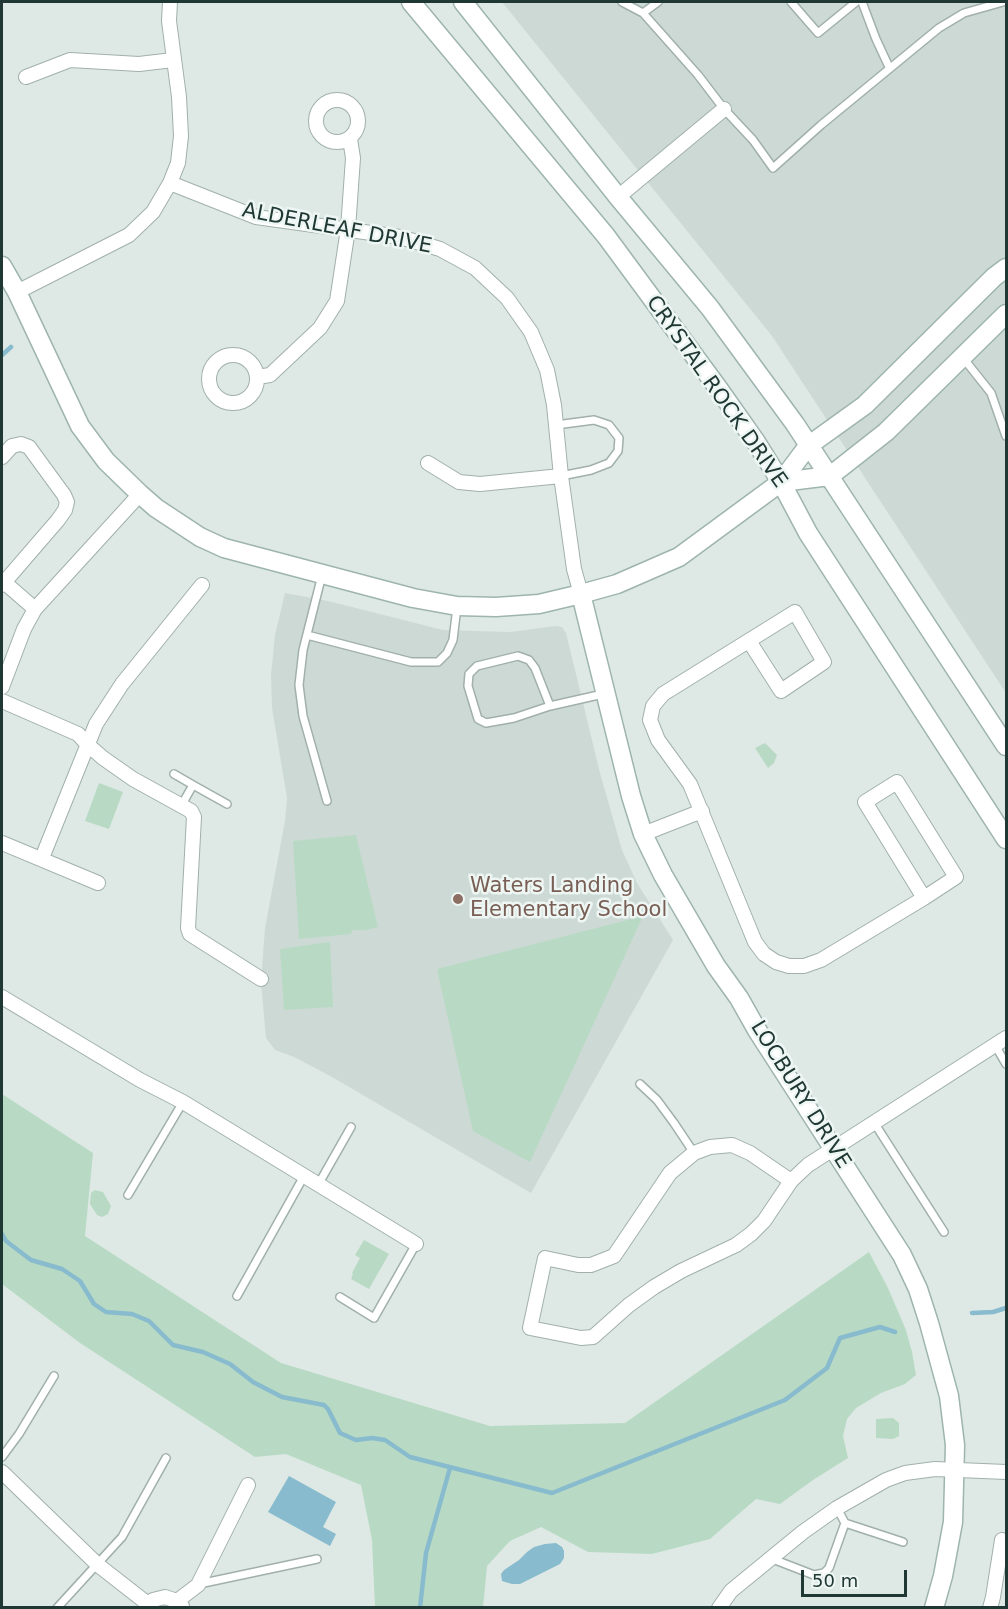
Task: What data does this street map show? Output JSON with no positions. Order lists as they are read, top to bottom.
{
  "streets": {
    "street": ["ALDERLEAF DRIVE", "CRYSTAL ROCK DRIVE", "LOCBURY DRIVE"]
  },
  "crossings": [
    ["ALDERLEAF DRIVE", "LOCBURY DRIVE"]
  ],
  "places": ["Waters Landing Elementary School"],
  "scale_bar": "50 m"
}
